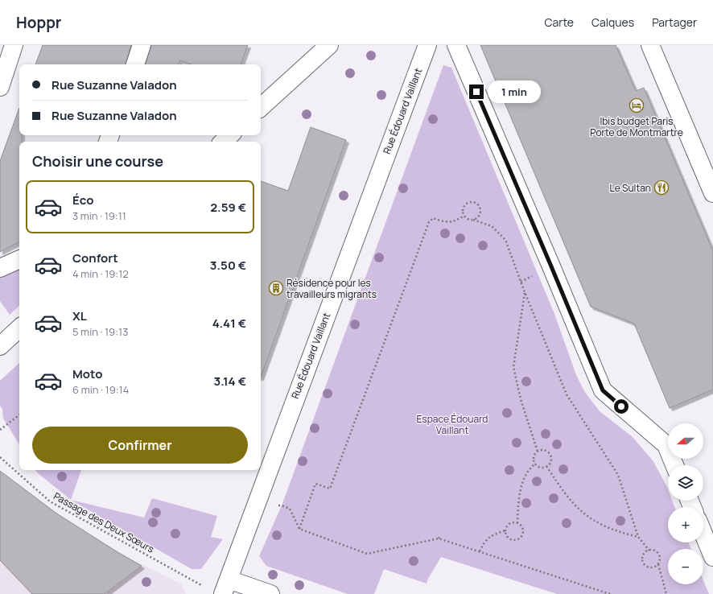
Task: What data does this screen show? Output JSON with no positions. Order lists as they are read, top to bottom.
{
  "streets": {
    "street": ["Rue Édouard Vaillant"],
    "path": ["Passage des Deux Sœurs"]
  },
  "parks": ["Espace Édouard Vaillant"],
  "places": {
    "hotel": ["Ibis budget Paris Porte de Montmartre"],
    "restaurant": ["Le Sultan"],
    "building": ["Résidence pour les travailleurs migrants"]
  },
  "north": "left",
  "page": {
    "header": "Hoppr",
    "nav": ["Carte", "Calques", "Partager"],
    "banner": ["Rue Suzanne Valadon", "Rue Suzanne Valadon"],
    "bubble": "1 min",
    "heading": "Choisir une course",
    "list": [
      {
        "name": "Éco",
        "note": "3 min · 19:11",
        "value": "2.59 €"
      },
      {
        "name": "Confort",
        "note": "4 min · 19:12",
        "value": "3.50 €"
      },
      {
        "name": "XL",
        "note": "5 min · 19:13",
        "value": "4.41 €"
      },
      {
        "name": "Moto",
        "note": "6 min · 19:14",
        "value": "3.14 €"
      }
    ],
    "buttons": "Confirmer",
    "map_buttons": ["+", "−"]
  }
}
